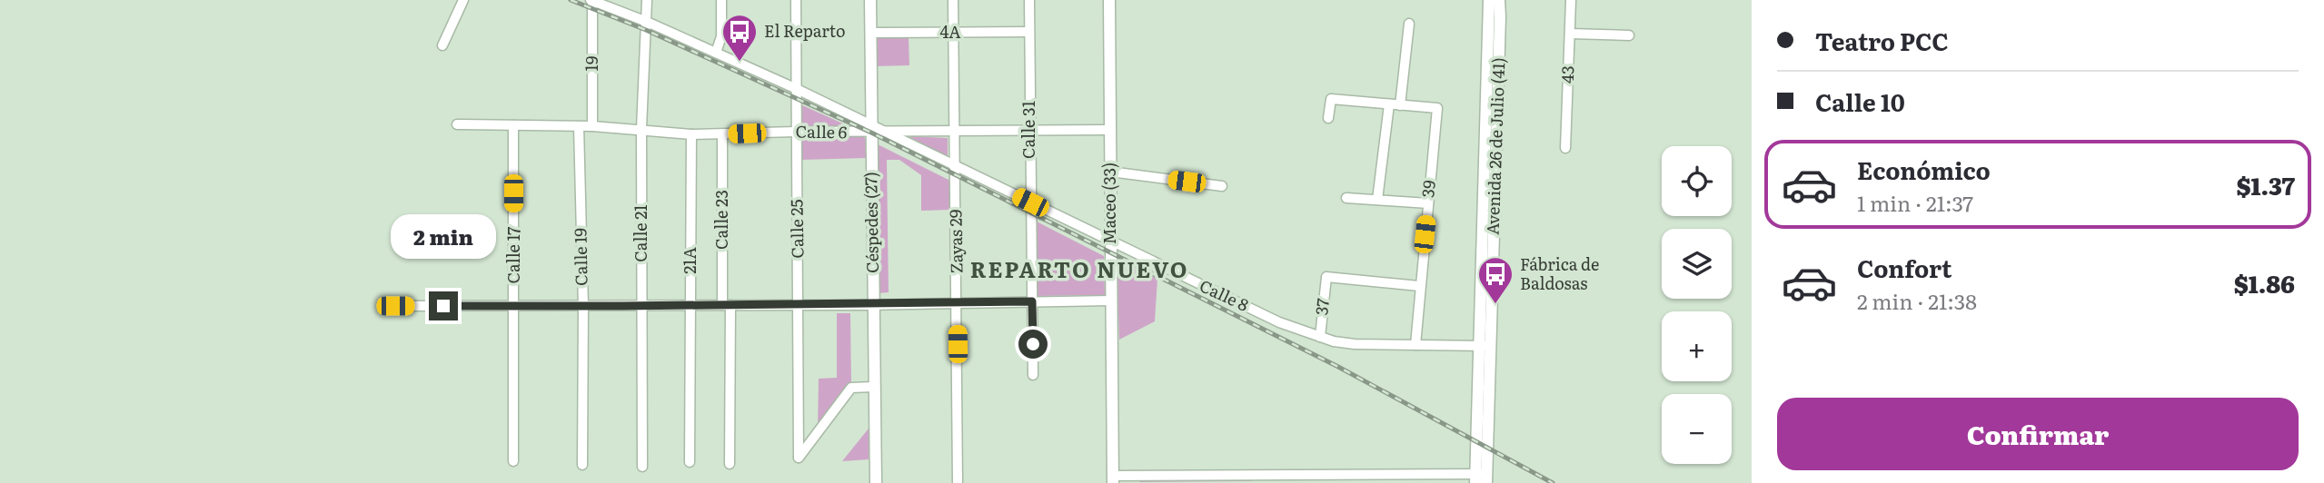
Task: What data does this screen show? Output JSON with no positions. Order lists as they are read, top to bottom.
{
  "streets": {
    "main road": ["Avenida 26 de Julio (41)", "Maceo (33)", "Céspedes (27)"],
    "street": [
      "4A",
      "19",
      "43",
      "Calle 31",
      "Calle 6",
      "39",
      "Calle 23",
      "Calle 25",
      "Calle 21",
      "Zayas 29",
      "Calle 17",
      "Calle 19",
      "21A",
      "Calle 8",
      "37"
    ]
  },
  "crossings": [
    ["4A", "Calle 31"],
    ["4A", "Céspedes (27)"],
    ["4A", "Zayas 29"],
    ["19", "Calle 6"],
    ["19", "Calle 8"],
    ["Calle 31", "Calle 8"],
    ["Calle 6", "Calle 23"],
    ["Calle 6", "Céspedes (27)"],
    ["Calle 6", "Calle 25"],
    ["Calle 6", "Calle 21"],
    ["Calle 6", "Calle 17"],
    ["Calle 6", "Calle 19"],
    ["Calle 6", "21A"],
    ["Calle 6", "Calle 8"],
    ["Avenida 26 de Julio (41)", "Calle 8"],
    ["39", "Calle 8"],
    ["39", "37"],
    ["Maceo (33)", "Calle 8"],
    ["Céspedes (27)", "Calle 25"],
    ["Céspedes (27)", "Calle 8"],
    ["Calle 25", "Calle 8"],
    ["Calle 21", "Calle 8"],
    ["Zayas 29", "Calle 8"],
    ["Calle 8", "37"]
  ],
  "districts": ["REPARTO NUEVO"],
  "places": {
    "bus stop": ["El Reparto", "Fábrica de Baldosas"]
  },
  "page": {
    "banner": ["Teatro PCC", "Calle 10"],
    "list": [
      {
        "name": "Económico",
        "note": "1 min · 21:37",
        "value": "$1.37"
      },
      {
        "name": "Confort",
        "note": "2 min · 21:38",
        "value": "$1.86"
      }
    ],
    "map_buttons": ["+", "−"],
    "bubble": "2 min",
    "buttons": "Confirmar"
  }
}
